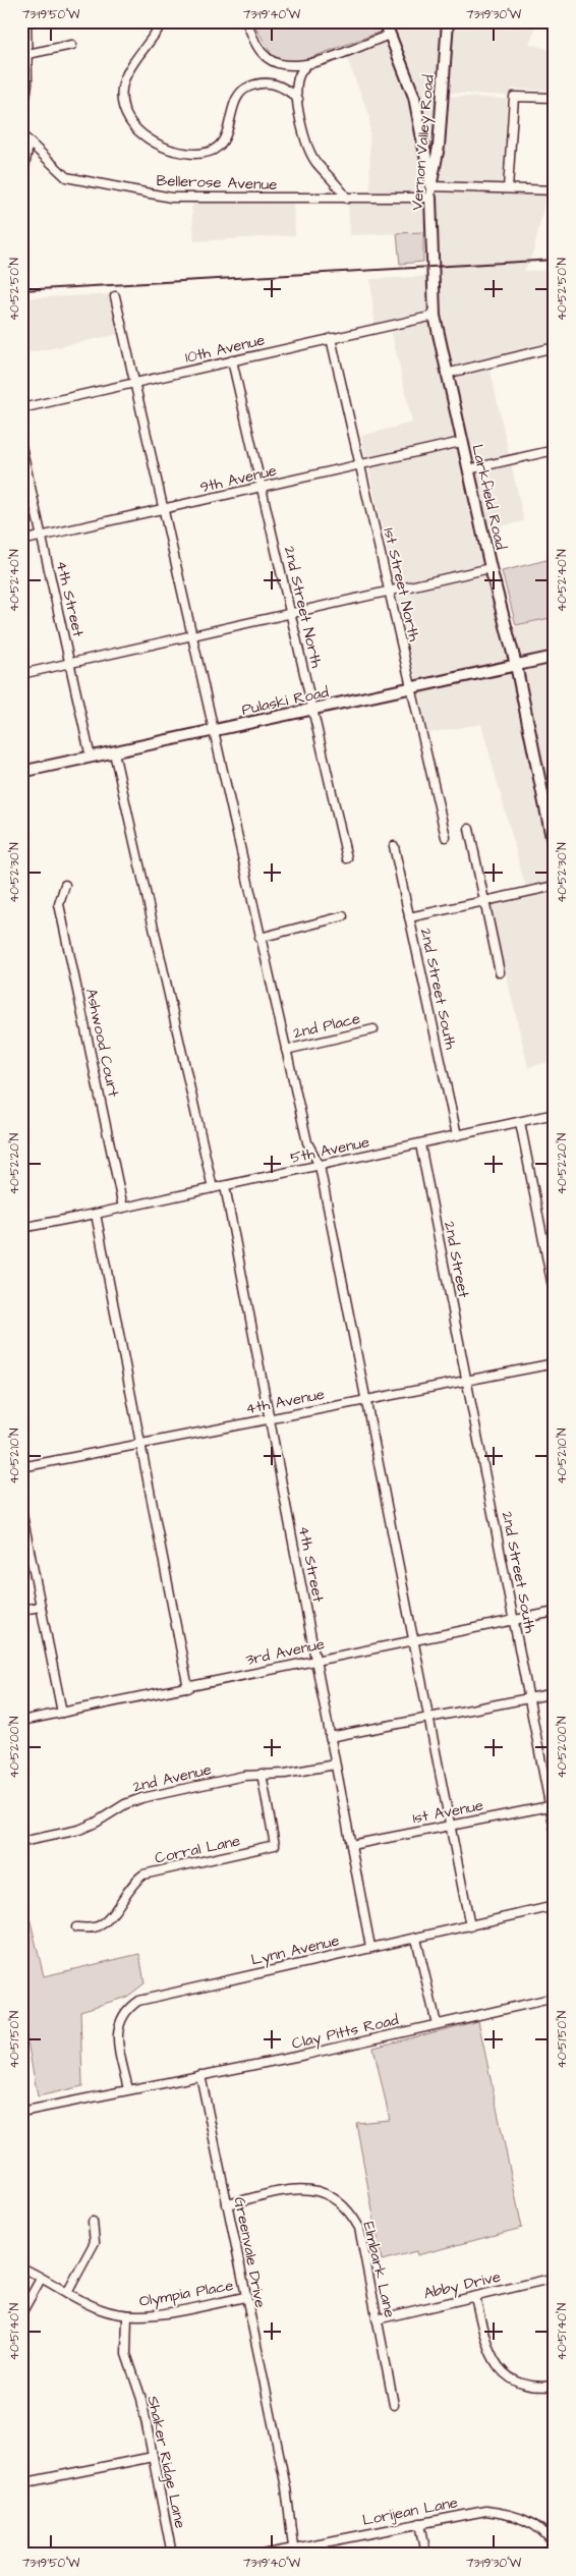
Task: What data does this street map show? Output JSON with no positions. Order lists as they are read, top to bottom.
{
  "streets": {
    "main road": ["Vernon Valley Road", "Larkfield Road", "Pulaski Road"],
    "street": [
      "Bellerose Avenue",
      "10th Avenue",
      "9th Avenue",
      "1st Street North",
      "4th Street",
      "2nd Street North",
      "2nd Street South",
      "2nd Place",
      "Ashwood Court",
      "5th Avenue",
      "2nd Street",
      "4th Avenue",
      "3rd Avenue",
      "2nd Avenue",
      "1st Avenue",
      "Corral Lane",
      "Lynn Avenue",
      "Clay Pitts Road",
      "Greenvale Drive",
      "Elmbark Lane",
      "Abby Drive",
      "Olympia Place",
      "Shaker Ridge Lane",
      "Lorijean Lane"
    ]
  },
  "crossings": [
    ["Vernon Valley Road", "Bellerose Avenue"],
    ["Vernon Valley Road", "Larkfield Road"],
    ["10th Avenue", "Larkfield Road"],
    ["10th Avenue", "1st Street North"],
    ["10th Avenue", "2nd Street North"],
    ["9th Avenue", "Larkfield Road"],
    ["9th Avenue", "1st Street North"],
    ["9th Avenue", "4th Street"],
    ["9th Avenue", "2nd Street North"],
    ["Larkfield Road", "Pulaski Road"],
    ["1st Street North", "Pulaski Road"],
    ["4th Street", "Pulaski Road"],
    ["4th Street", "5th Avenue"],
    ["4th Street", "4th Avenue"],
    ["4th Street", "3rd Avenue"],
    ["4th Street", "2nd Avenue"],
    ["4th Street", "1st Avenue"],
    ["4th Street", "Lynn Avenue"],
    ["2nd Street North", "Pulaski Road"],
    ["2nd Street South", "5th Avenue"],
    ["2nd Street South", "2nd Street"],
    ["2nd Street South", "4th Avenue"],
    ["2nd Street South", "3rd Avenue"],
    ["2nd Street South", "1st Avenue"],
    ["Ashwood Court", "5th Avenue"],
    ["5th Avenue", "2nd Street"],
    ["2nd Street", "4th Avenue"],
    ["2nd Avenue", "Corral Lane"],
    ["Lynn Avenue", "Clay Pitts Road"],
    ["Clay Pitts Road", "Greenvale Drive"],
    ["Greenvale Drive", "Elmbark Lane"],
    ["Greenvale Drive", "Olympia Place"],
    ["Greenvale Drive", "Lorijean Lane"],
    ["Elmbark Lane", "Abby Drive"],
    ["Olympia Place", "Shaker Ridge Lane"]
  ],
  "coordinates": [
    "73°19'50\"W",
    "73°19'40\"W",
    "73°19'30\"W",
    "40°52'50\"N",
    "40°52'40\"N",
    "40°52'30\"N",
    "40°52'20\"N",
    "40°52'10\"N",
    "40°52'00\"N",
    "40°51'50\"N",
    "40°51'40\"N"
  ]
}
